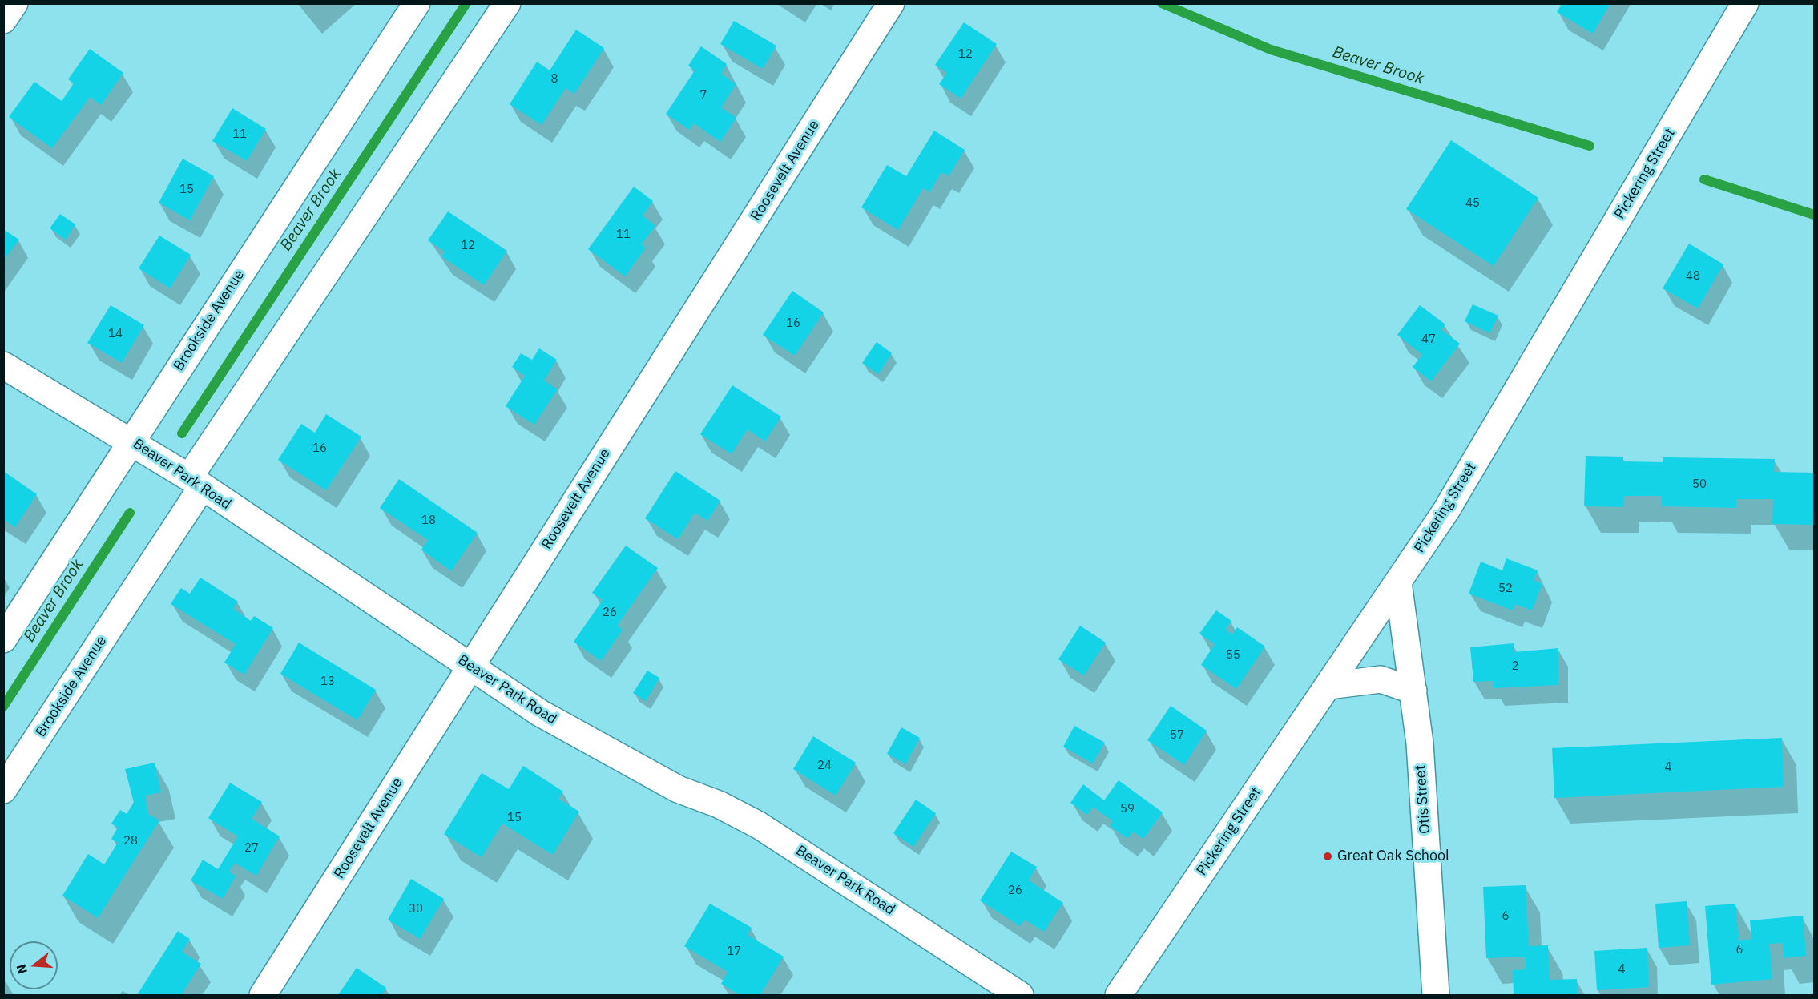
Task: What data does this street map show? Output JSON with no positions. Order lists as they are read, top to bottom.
{
  "streets": {
    "street": [
      "Roosevelt Avenue",
      "Pickering Street",
      "Brookside Avenue",
      "Beaver Park Road",
      "Otis Street"
    ]
  },
  "crossings": [
    ["Roosevelt Avenue", "Beaver Park Road"],
    ["Pickering Street", "Otis Street"],
    ["Brookside Avenue", "Beaver Park Road"]
  ],
  "water": ["Beaver Brook"],
  "places": ["Great Oak School"],
  "house_numbers": [
    "12",
    "8",
    "7",
    "11",
    "15",
    "45",
    "11",
    "12",
    "48",
    "16",
    "14",
    "47",
    "16",
    "50",
    "18",
    "52",
    "26",
    "55",
    "2",
    "13",
    "57",
    "24",
    "4",
    "59",
    "15",
    "28",
    "27",
    "26",
    "30",
    "6",
    "6",
    "17",
    "4"
  ],
  "north": "left"
}
